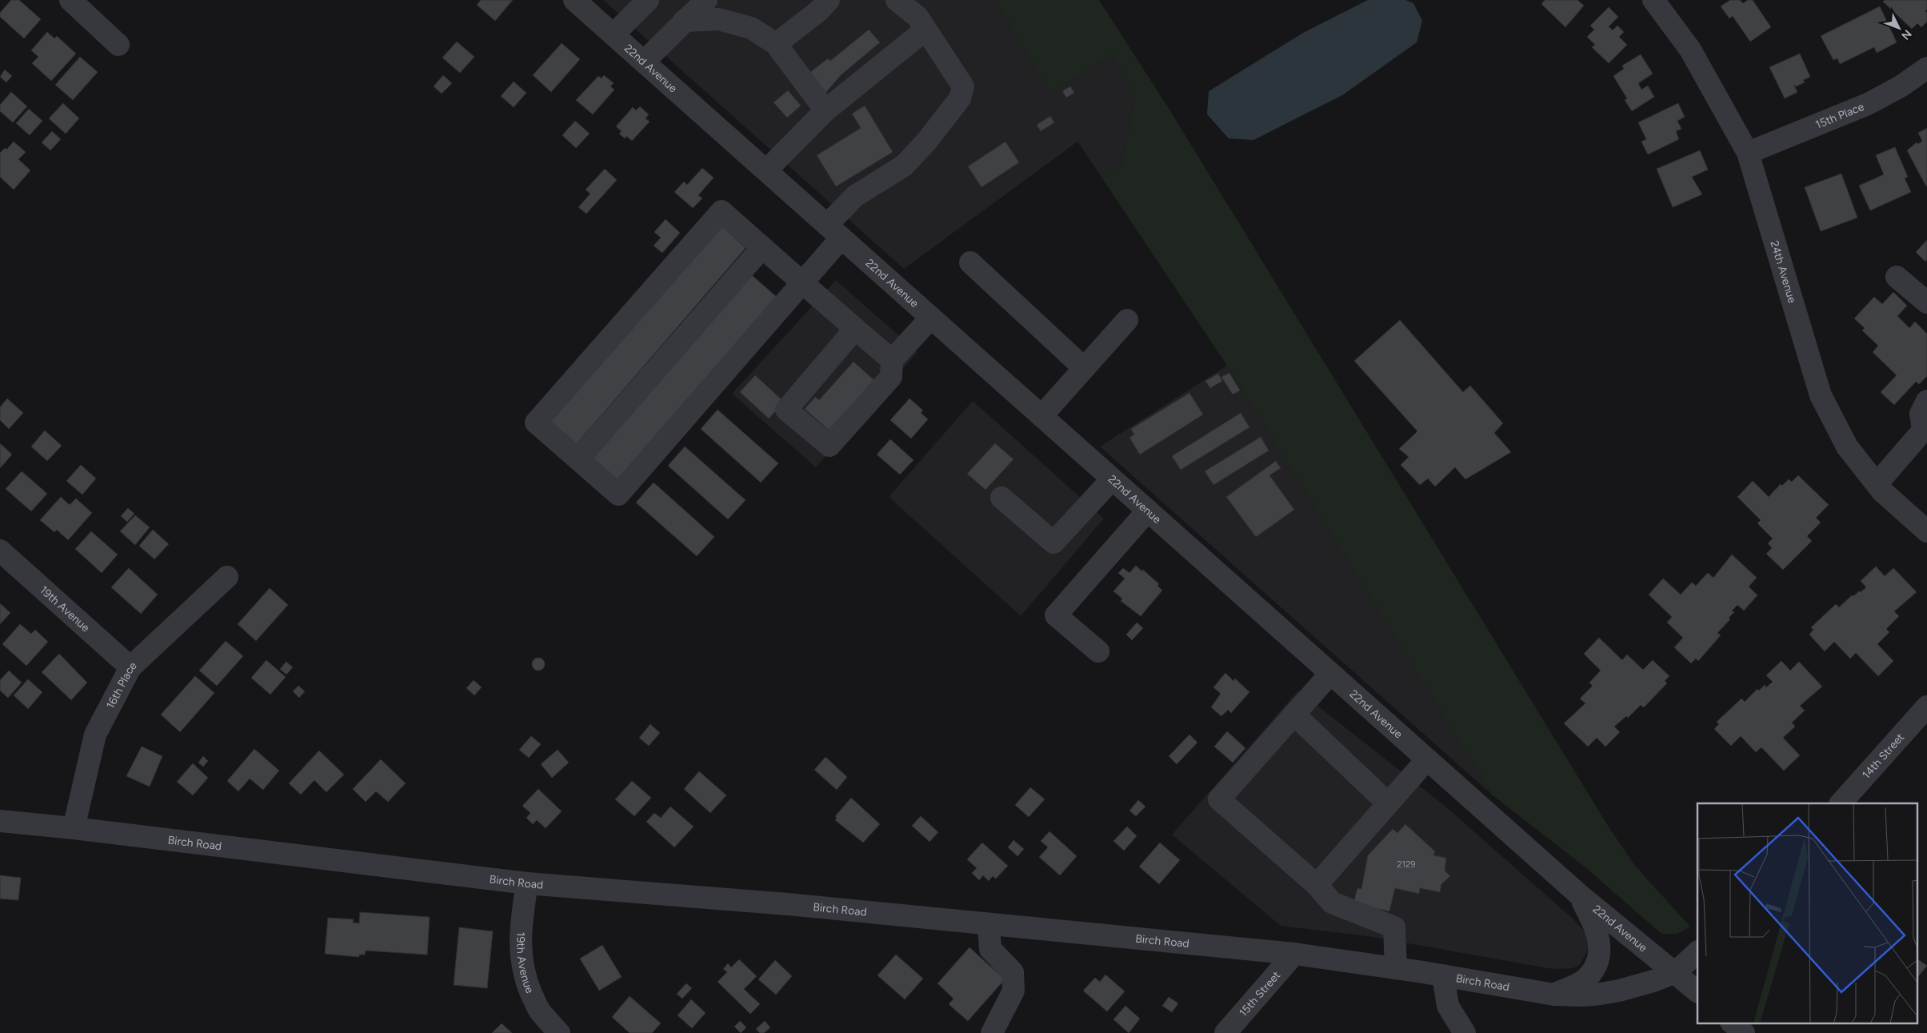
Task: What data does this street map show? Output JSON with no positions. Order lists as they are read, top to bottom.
{
  "streets": {
    "street": [
      "22nd Avenue",
      "15th Place",
      "24th Avenue",
      "19th Avenue",
      "16th Place",
      "14th Street",
      "Birch Road",
      "15th Street"
    ]
  },
  "crossings": [
    ["22nd Avenue", "Birch Road"],
    ["15th Place", "24th Avenue"],
    ["19th Avenue", "16th Place"],
    ["19th Avenue", "Birch Road"],
    ["16th Place", "Birch Road"],
    ["Birch Road", "15th Street"]
  ],
  "house_numbers": ["2129"],
  "north": "bottom right"
}
